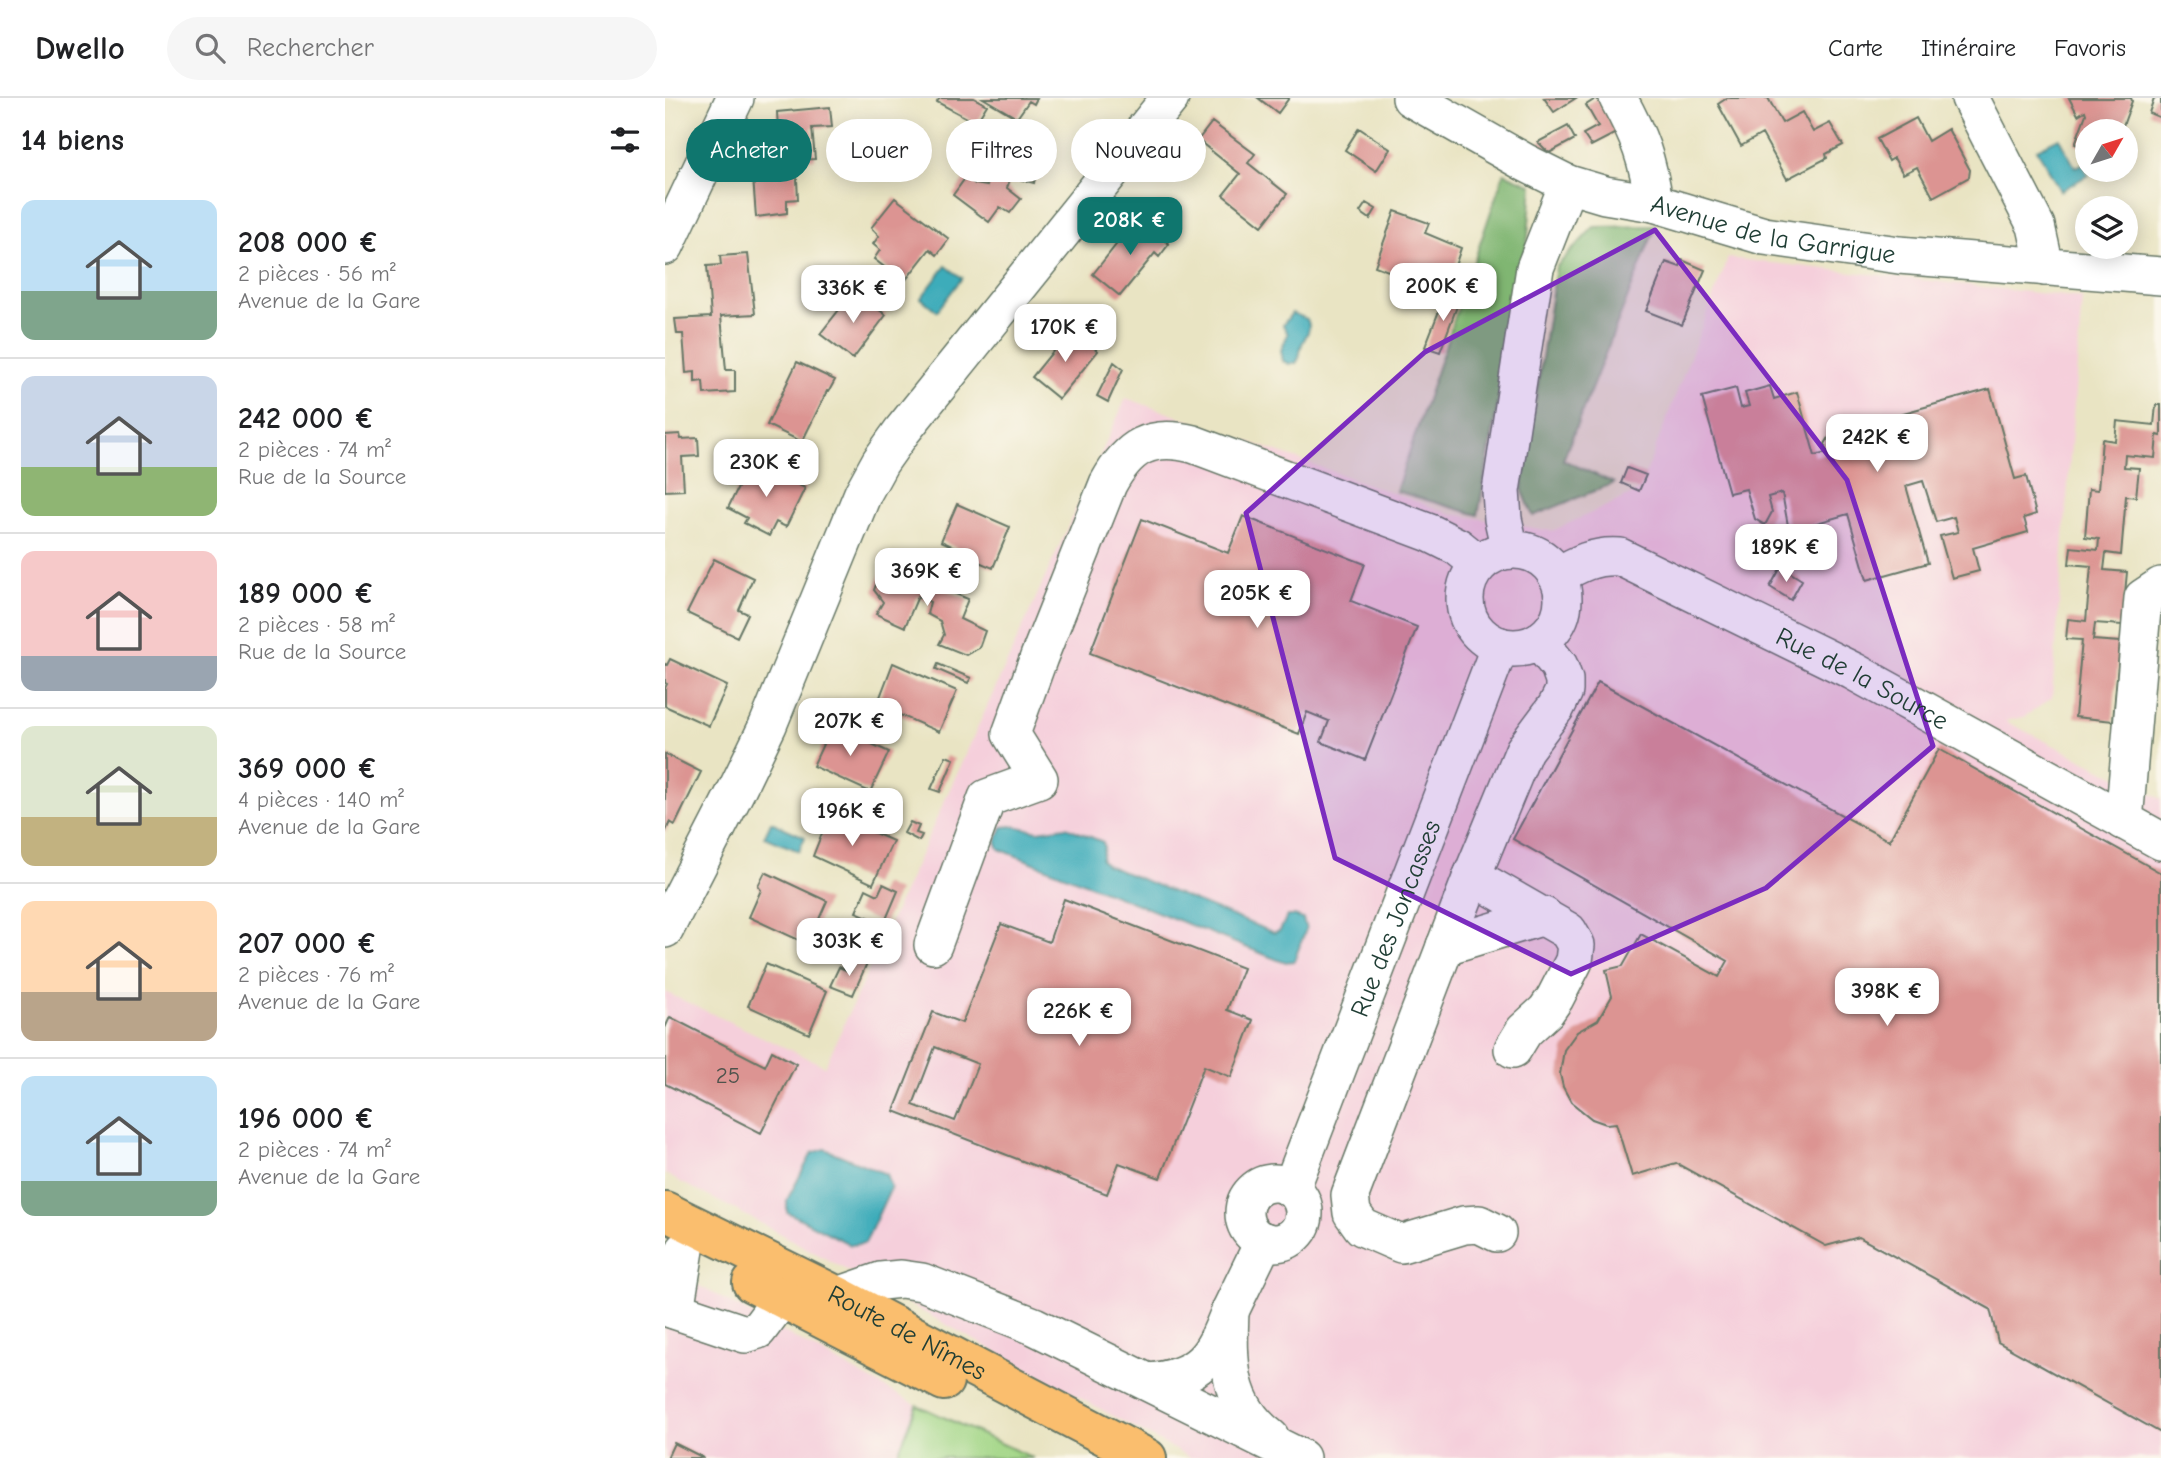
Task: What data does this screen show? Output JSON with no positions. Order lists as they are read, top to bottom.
{
  "streets": {
    "main road": ["Route de Nîmes"],
    "street": ["Avenue de la Garrigue", "Rue de la Source", "Rue des Joncasses"]
  },
  "crossings": [
    ["Rue de la Source", "Rue des Joncasses"]
  ],
  "house_numbers": ["25"],
  "north": "top right",
  "page": {
    "header": "Dwello",
    "search": "Rechercher",
    "nav": ["Carte", "Itinéraire", "Favoris"],
    "heading": "14 biens",
    "chip": [
      "Acheter",
      "Louer",
      "Filtres",
      "Nouveau"
    ],
    "list": [
      {
        "name": "208 000 €",
        "note": "2 pièces · 56 m² · Avenue de la Gare"
      },
      {
        "name": "242 000 €",
        "note": "2 pièces · 74 m² · Rue de la Source"
      },
      {
        "name": "189 000 €",
        "note": "2 pièces · 58 m² · Rue de la Source"
      },
      {
        "name": "369 000 €",
        "note": "4 pièces · 140 m² · Avenue de la Gare"
      },
      {
        "name": "207 000 €",
        "note": "2 pièces · 76 m² · Avenue de la Gare"
      },
      {
        "name": "196 000 €",
        "note": "2 pièces · 74 m² · Avenue de la Gare"
      }
    ],
    "price": [
      "208K €",
      "200K €",
      "336K €",
      "170K €",
      "242K €",
      "230K €",
      "189K €",
      "369K €",
      "205K €",
      "207K €",
      "196K €",
      "303K €",
      "398K €",
      "226K €"
    ]
  }
}
